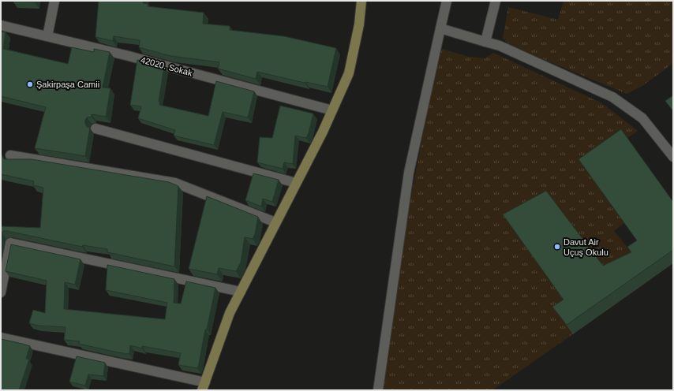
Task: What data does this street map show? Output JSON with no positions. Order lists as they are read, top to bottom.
{
  "streets": {
    "street": ["42020. Sokak"]
  },
  "places": ["Şakirpaşa Camii", "Davut Air Uçuş Okulu"]
}
